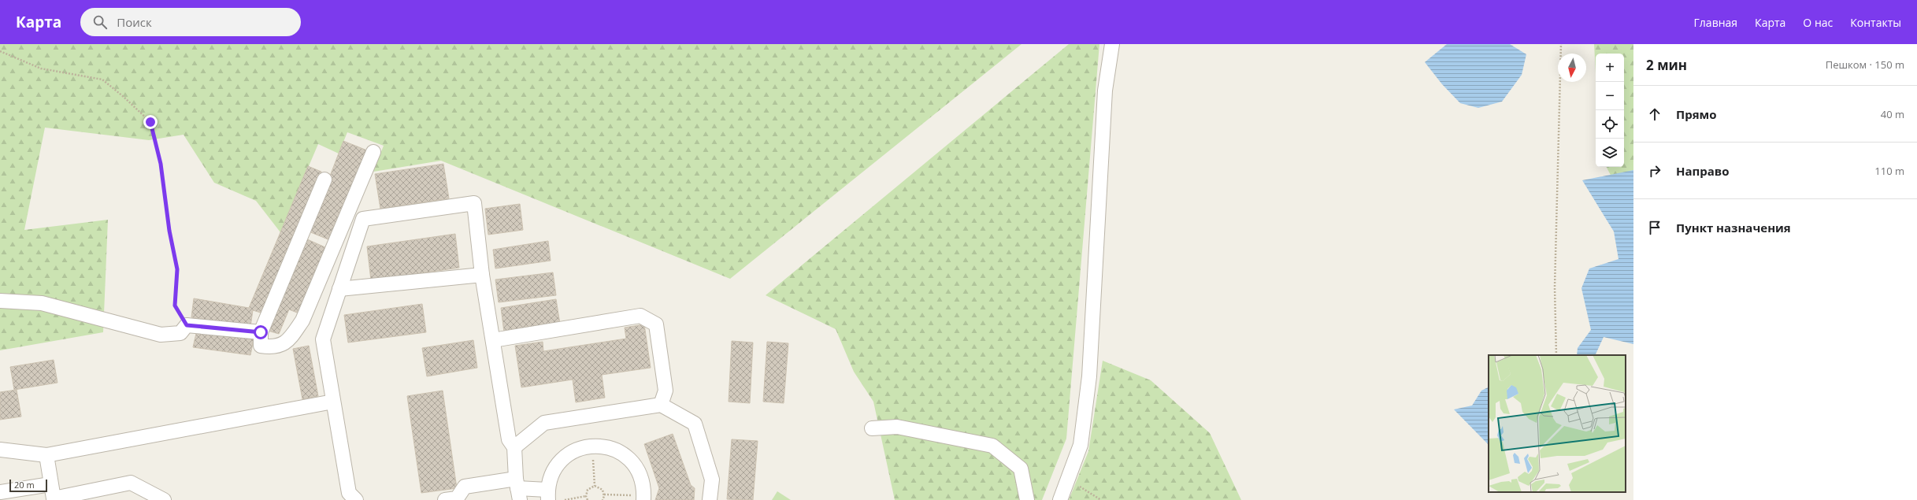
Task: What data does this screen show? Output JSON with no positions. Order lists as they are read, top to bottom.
{
  "scale_bar": "20 m",
  "north": "bottom",
  "page": {
    "header": "Карта",
    "search": "Поиск",
    "nav": [
      "Главная",
      "Карта",
      "О нас",
      "Контакты"
    ],
    "heading": ["2 мин", "Пешком · 150 m"],
    "map_buttons": ["+", "−"],
    "list": [
      ["Прямо", "40 m"],
      ["Направо", "110 m"],
      "Пункт назначения"
    ],
    "scale": "20 m"
  }
}
